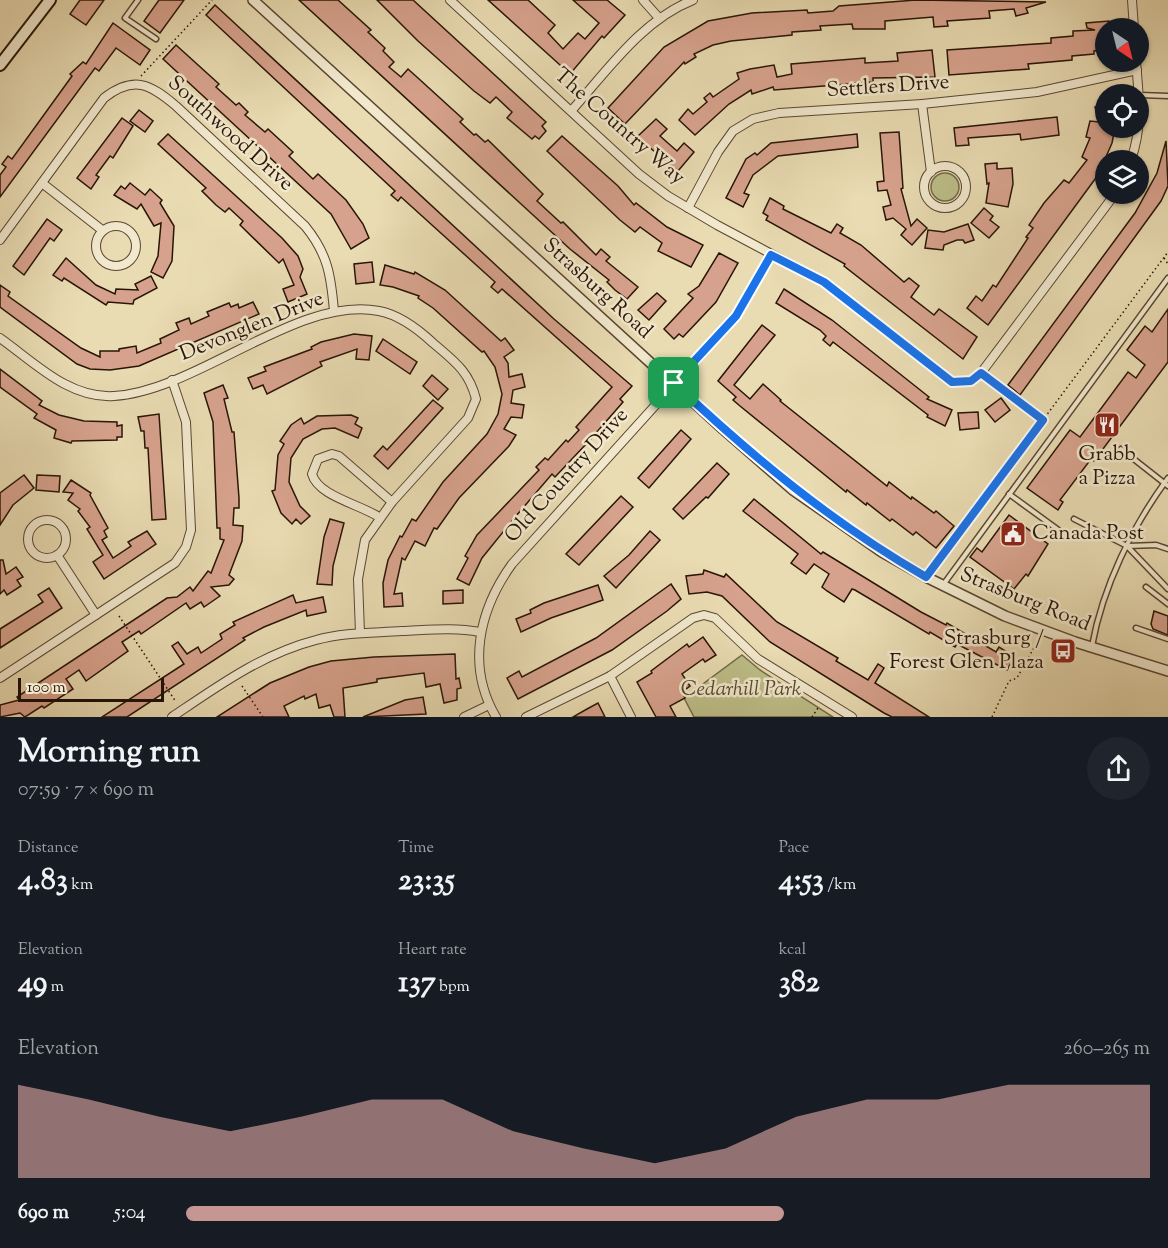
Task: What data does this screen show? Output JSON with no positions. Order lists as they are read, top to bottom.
{
  "streets": {
    "street": [
      "Settlers Drive",
      "The Country Way",
      "Southwood Drive",
      "Strasburg Road",
      "Devonglen Drive",
      "Old Country Drive"
    ]
  },
  "crossings": [
    ["Settlers Drive", "The Country Way"],
    ["The Country Way", "Old Country Drive"],
    ["Southwood Drive", "Devonglen Drive"],
    ["Strasburg Road", "Old Country Drive"]
  ],
  "parks": ["Cedarhill Park"],
  "places": {
    "restaurant": ["Grabb a Pizza"],
    "public building": ["Canada Post"],
    "bus stop": ["Strasburg / Forest Glen Plaza"]
  },
  "scale_bar": "100 m",
  "north": "bottom right",
  "page": {
    "scale": "100 m",
    "heading": ["Morning run", "07:59 · 7 × 690 m"],
    "stats": [
      ["Distance", "4.83 km"],
      ["Time", "23:35"],
      ["Pace", "4:53 /km"],
      ["Elevation", "49 m"],
      ["Heart rate", "137 bpm"],
      ["kcal", "382"]
    ],
    "chart": ["Elevation", "260–265 m"],
    "list": [
      {
        "name": "690 m",
        "note": "5:04"
      }
    ]
  }
}
